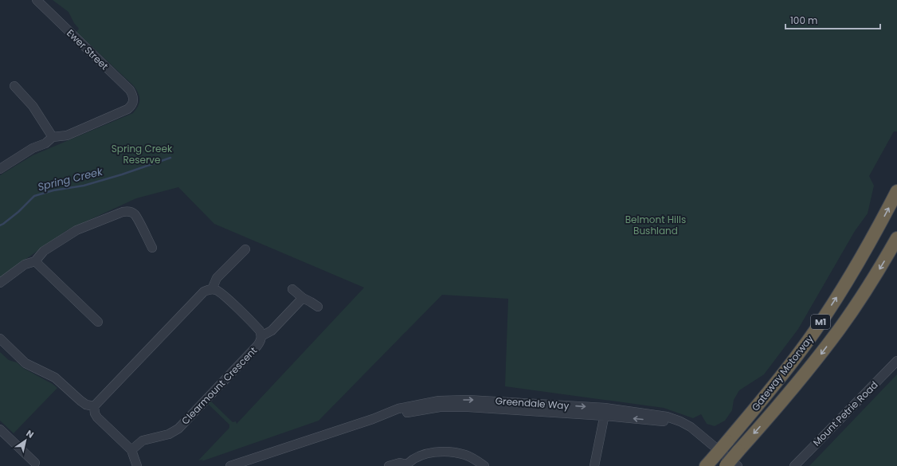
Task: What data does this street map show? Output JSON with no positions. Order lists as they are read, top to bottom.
{
  "streets": {
    "highway": ["M1", "Gateway Motorway"],
    "street": [
      "Ewer Street",
      "Clearmount Crescent",
      "Greendale Way",
      "Mount Petrie Road"
    ]
  },
  "water": ["Spring Creek"],
  "parks": ["Spring Creek Reserve", "Belmont Hills Bushland"],
  "scale_bar": "100 m",
  "north": "top right"
}
